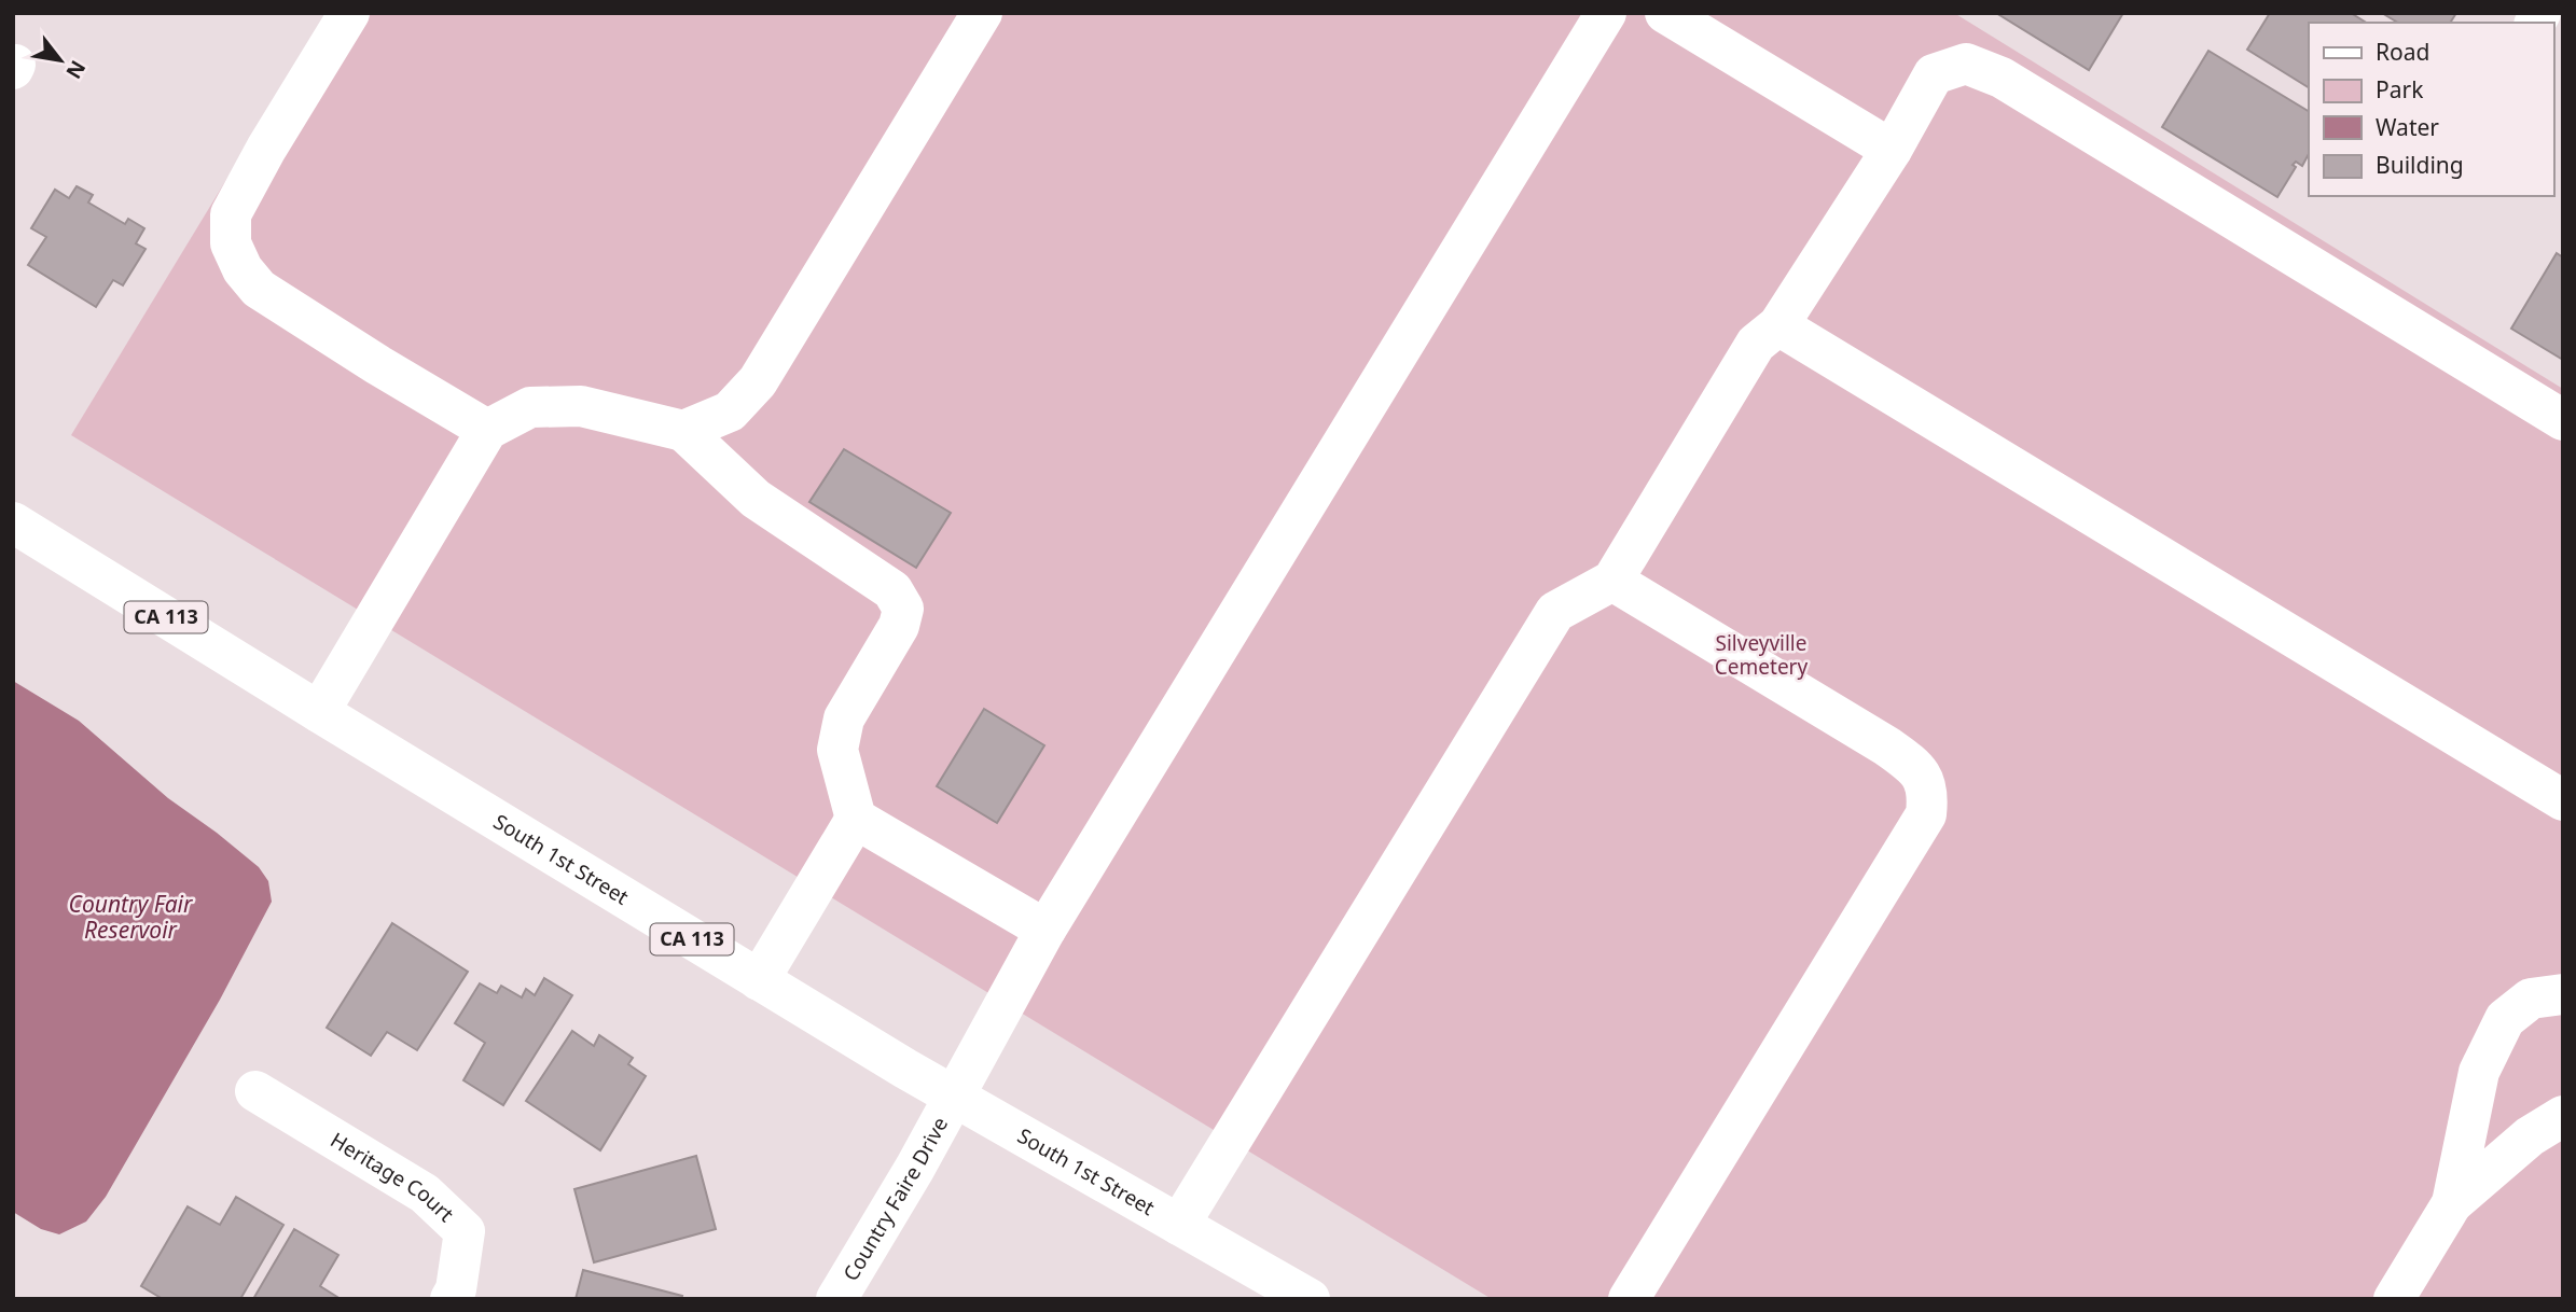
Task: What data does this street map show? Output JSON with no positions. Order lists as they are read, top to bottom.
{
  "streets": {
    "main road": [
      "CA 113",
      "South 1st Street",
      "Heritage Court",
      "Country Faire Drive"
    ]
  },
  "crossings": [
    ["South 1st Street", "Country Faire Drive"]
  ],
  "water": ["Country Fair Reservoir"],
  "parks": ["Silveyville Cemetery"],
  "legend": [
    "Road",
    "Park",
    "Water",
    "Building"
  ],
  "north": "bottom right"
}
